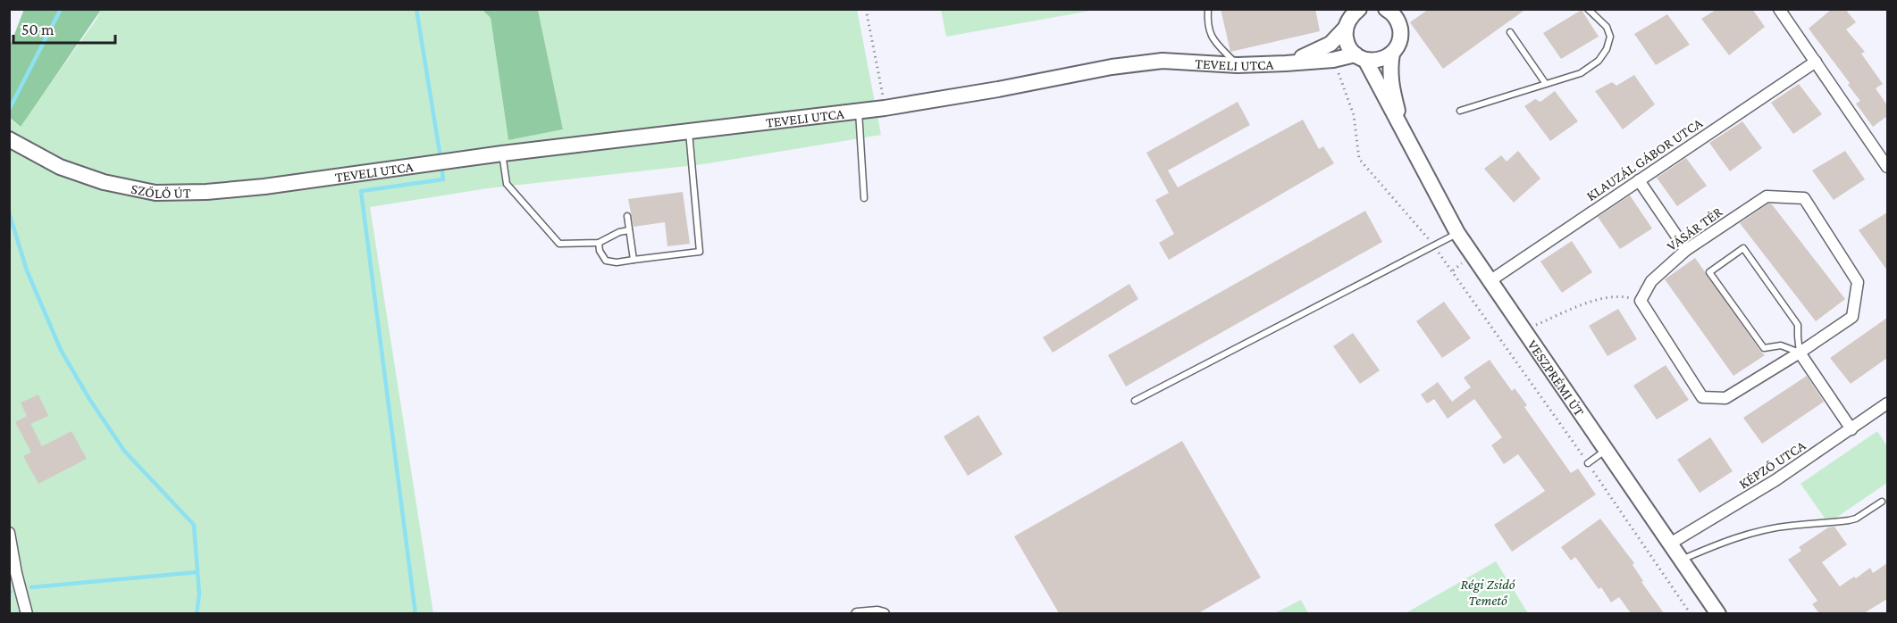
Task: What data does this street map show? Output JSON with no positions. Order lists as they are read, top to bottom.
{
  "streets": {
    "main road": ["TEVELI UTCA", "SZŐLŐ ÚT", "VESZPRÉMI ÚT"],
    "street": ["KLAUZÁL GÁBOR UTCA", "VÁSÁR TÉR", "KÉPZŐ UTCA"]
  },
  "crossings": [
    ["TEVELI UTCA", "SZŐLŐ ÚT"],
    ["TEVELI UTCA", "VESZPRÉMI ÚT"],
    ["KLAUZÁL GÁBOR UTCA", "VESZPRÉMI ÚT"],
    ["VESZPRÉMI ÚT", "KÉPZŐ UTCA"]
  ],
  "parks": ["Régi Zsidó Temető"],
  "scale_bar": "50 m"
}
